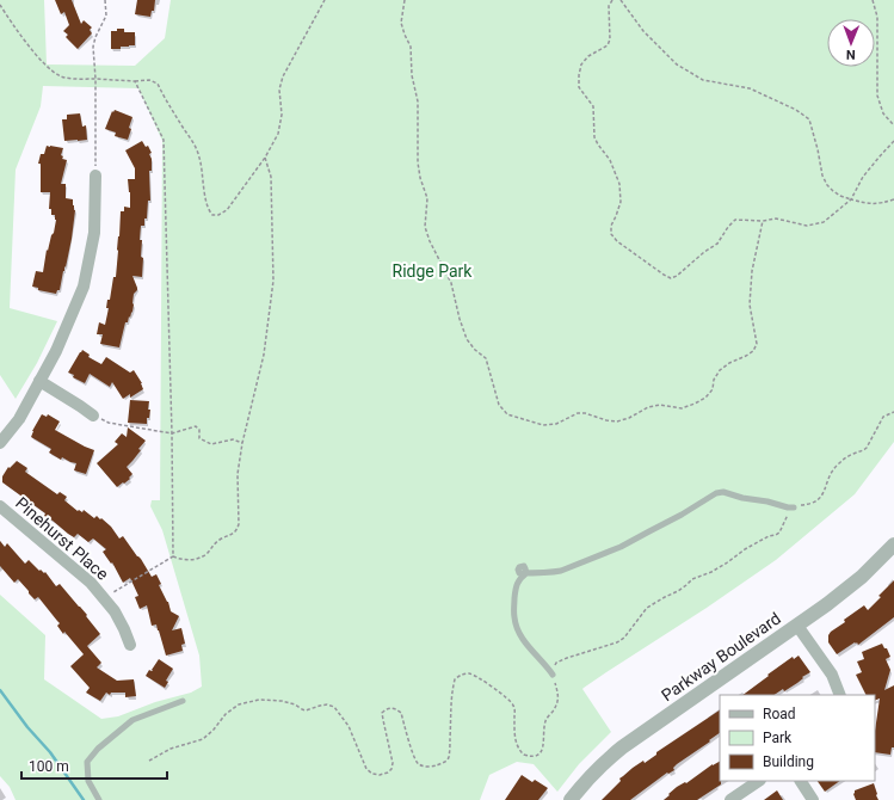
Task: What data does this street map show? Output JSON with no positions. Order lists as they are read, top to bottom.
{
  "streets": {
    "street": ["Pinehurst Place", "Parkway Boulevard"]
  },
  "parks": ["Ridge Park"],
  "legend": ["Road", "Park", "Building"],
  "scale_bar": "100 m",
  "north": "bottom"
}
